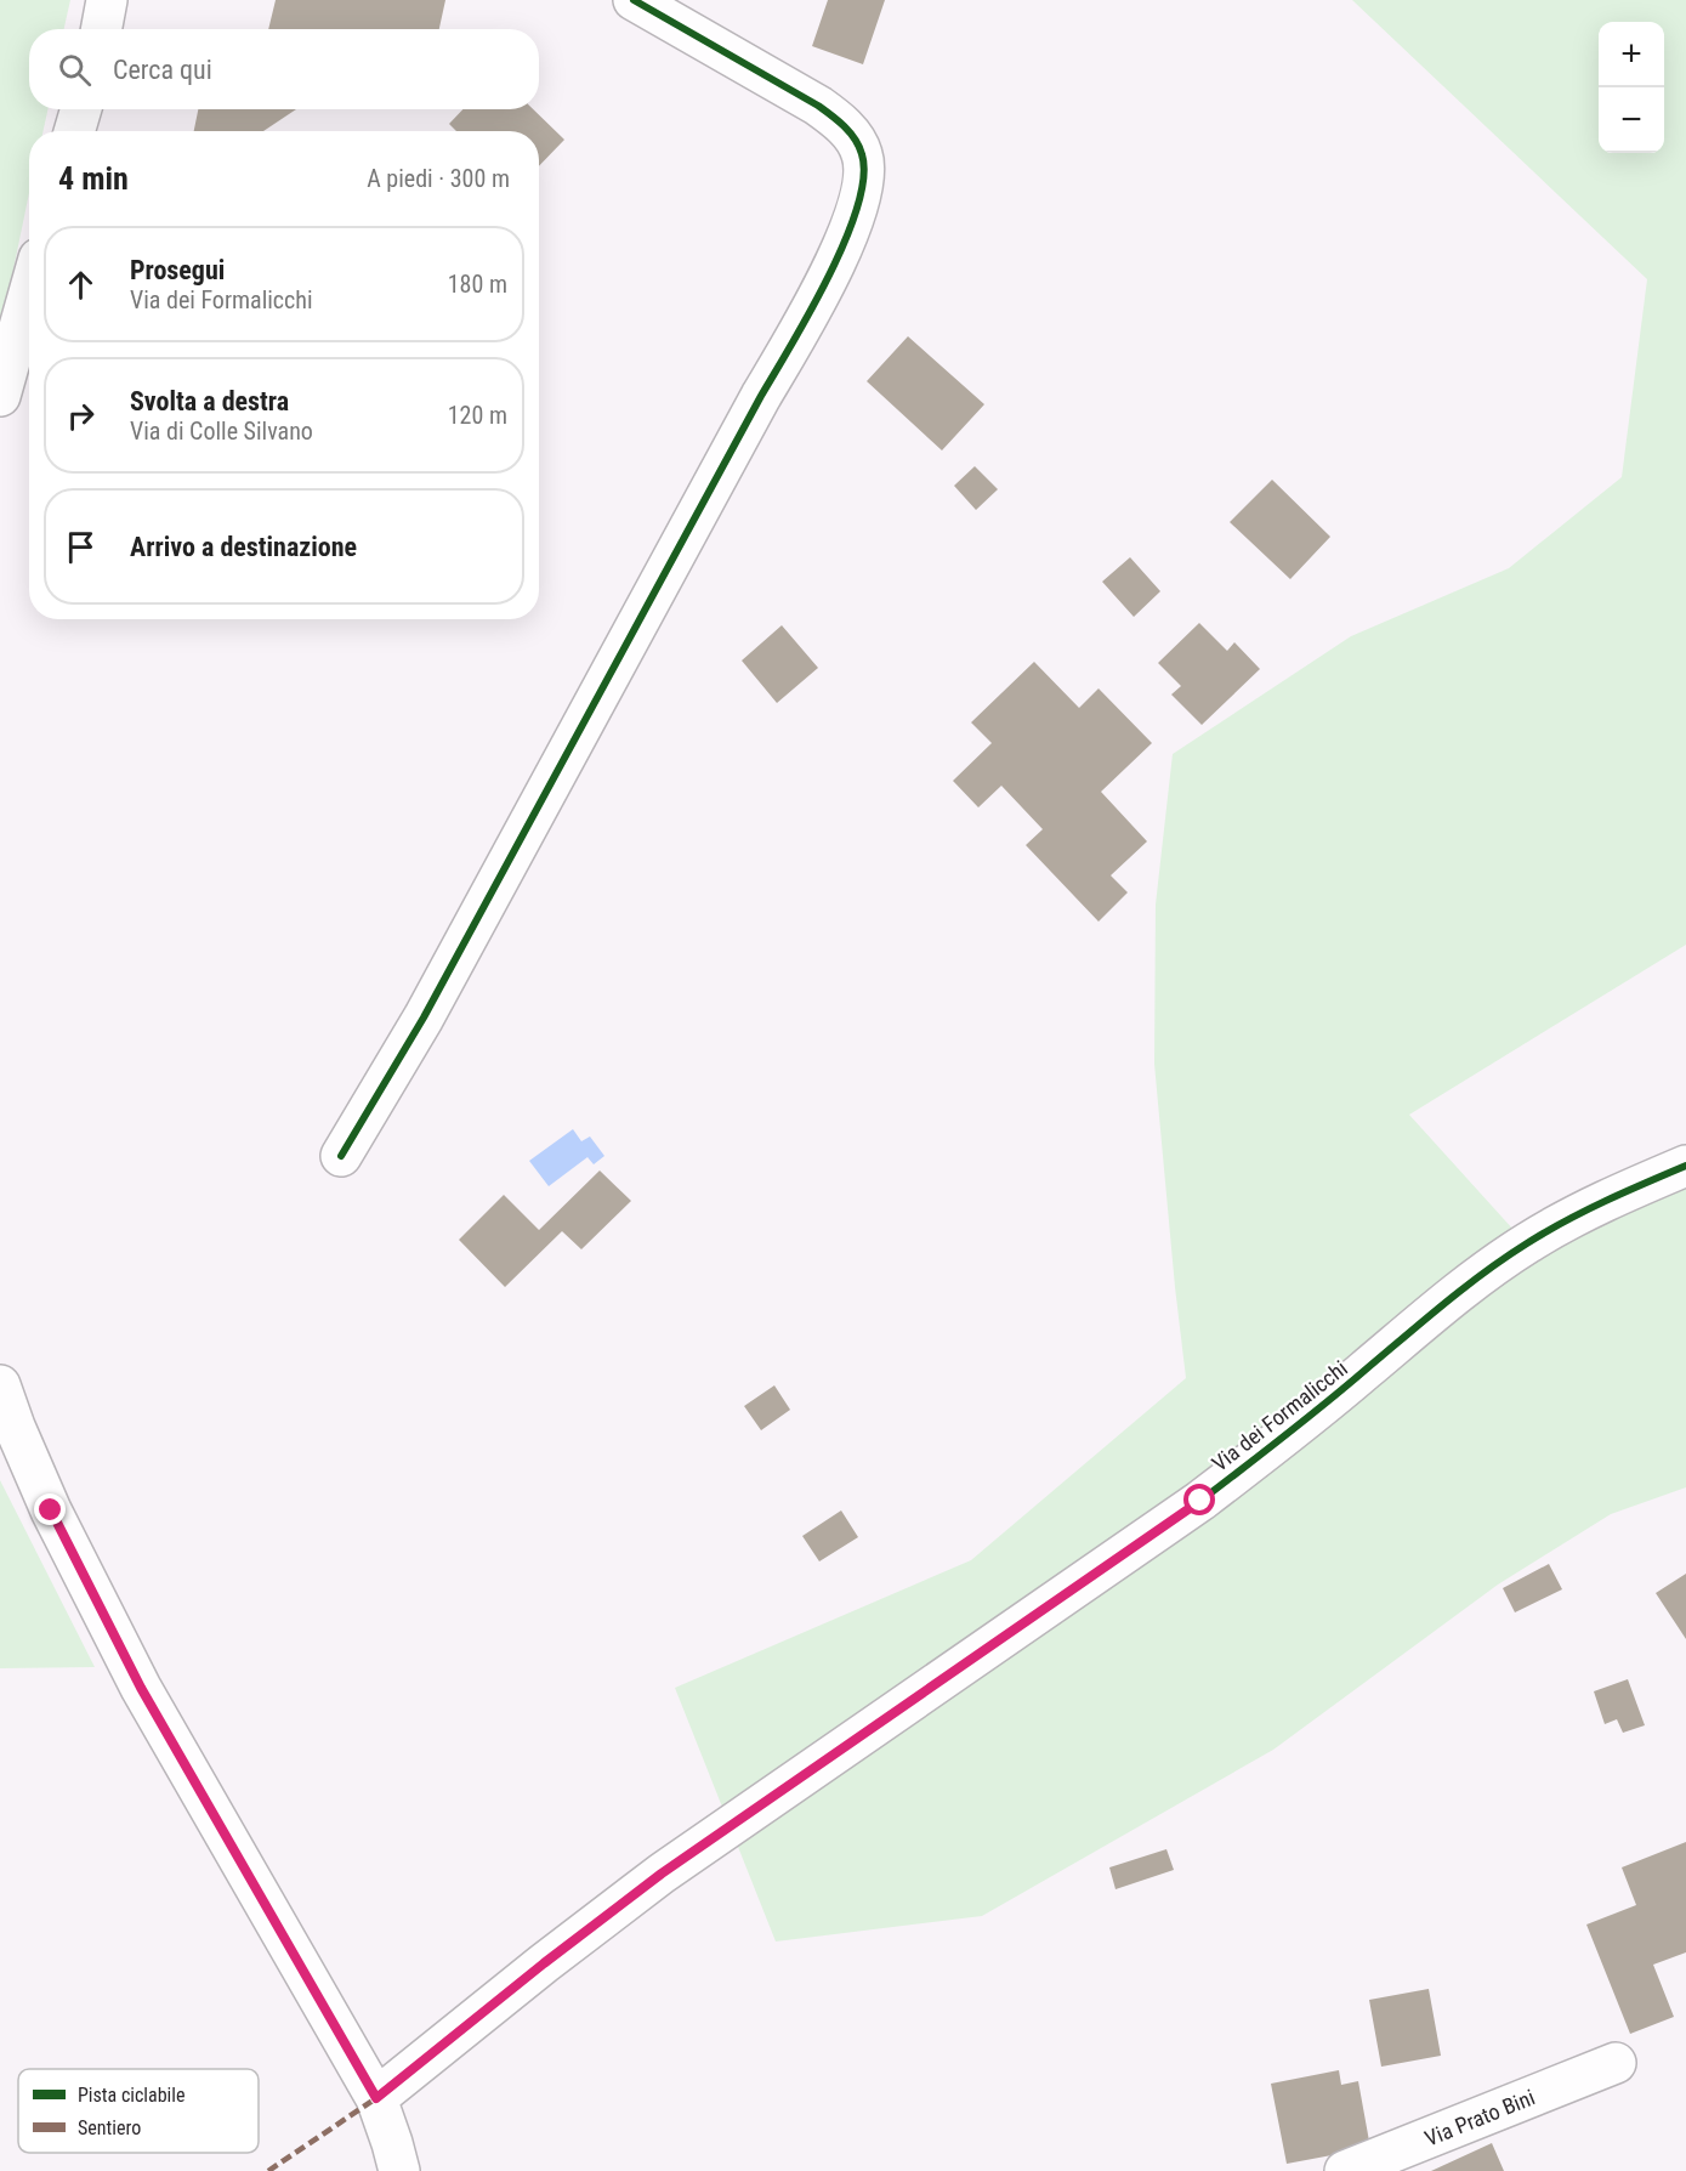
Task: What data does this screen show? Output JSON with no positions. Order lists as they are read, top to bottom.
{
  "streets": {
    "street": ["Via dei Formalicchi", "Via Prato Bini"]
  },
  "legend": ["Pista ciclabile", "Sentiero"],
  "page": {
    "map_buttons": ["+", "−"],
    "search": "Cerca qui",
    "heading": ["4 min", "A piedi · 300 m"],
    "list": [
      ["Prosegui", "Via dei Formalicchi", "180 m"],
      ["Svolta a destra", "Via di Colle Silvano", "120 m"],
      "Arrivo a destinazione"
    ]
  }
}
